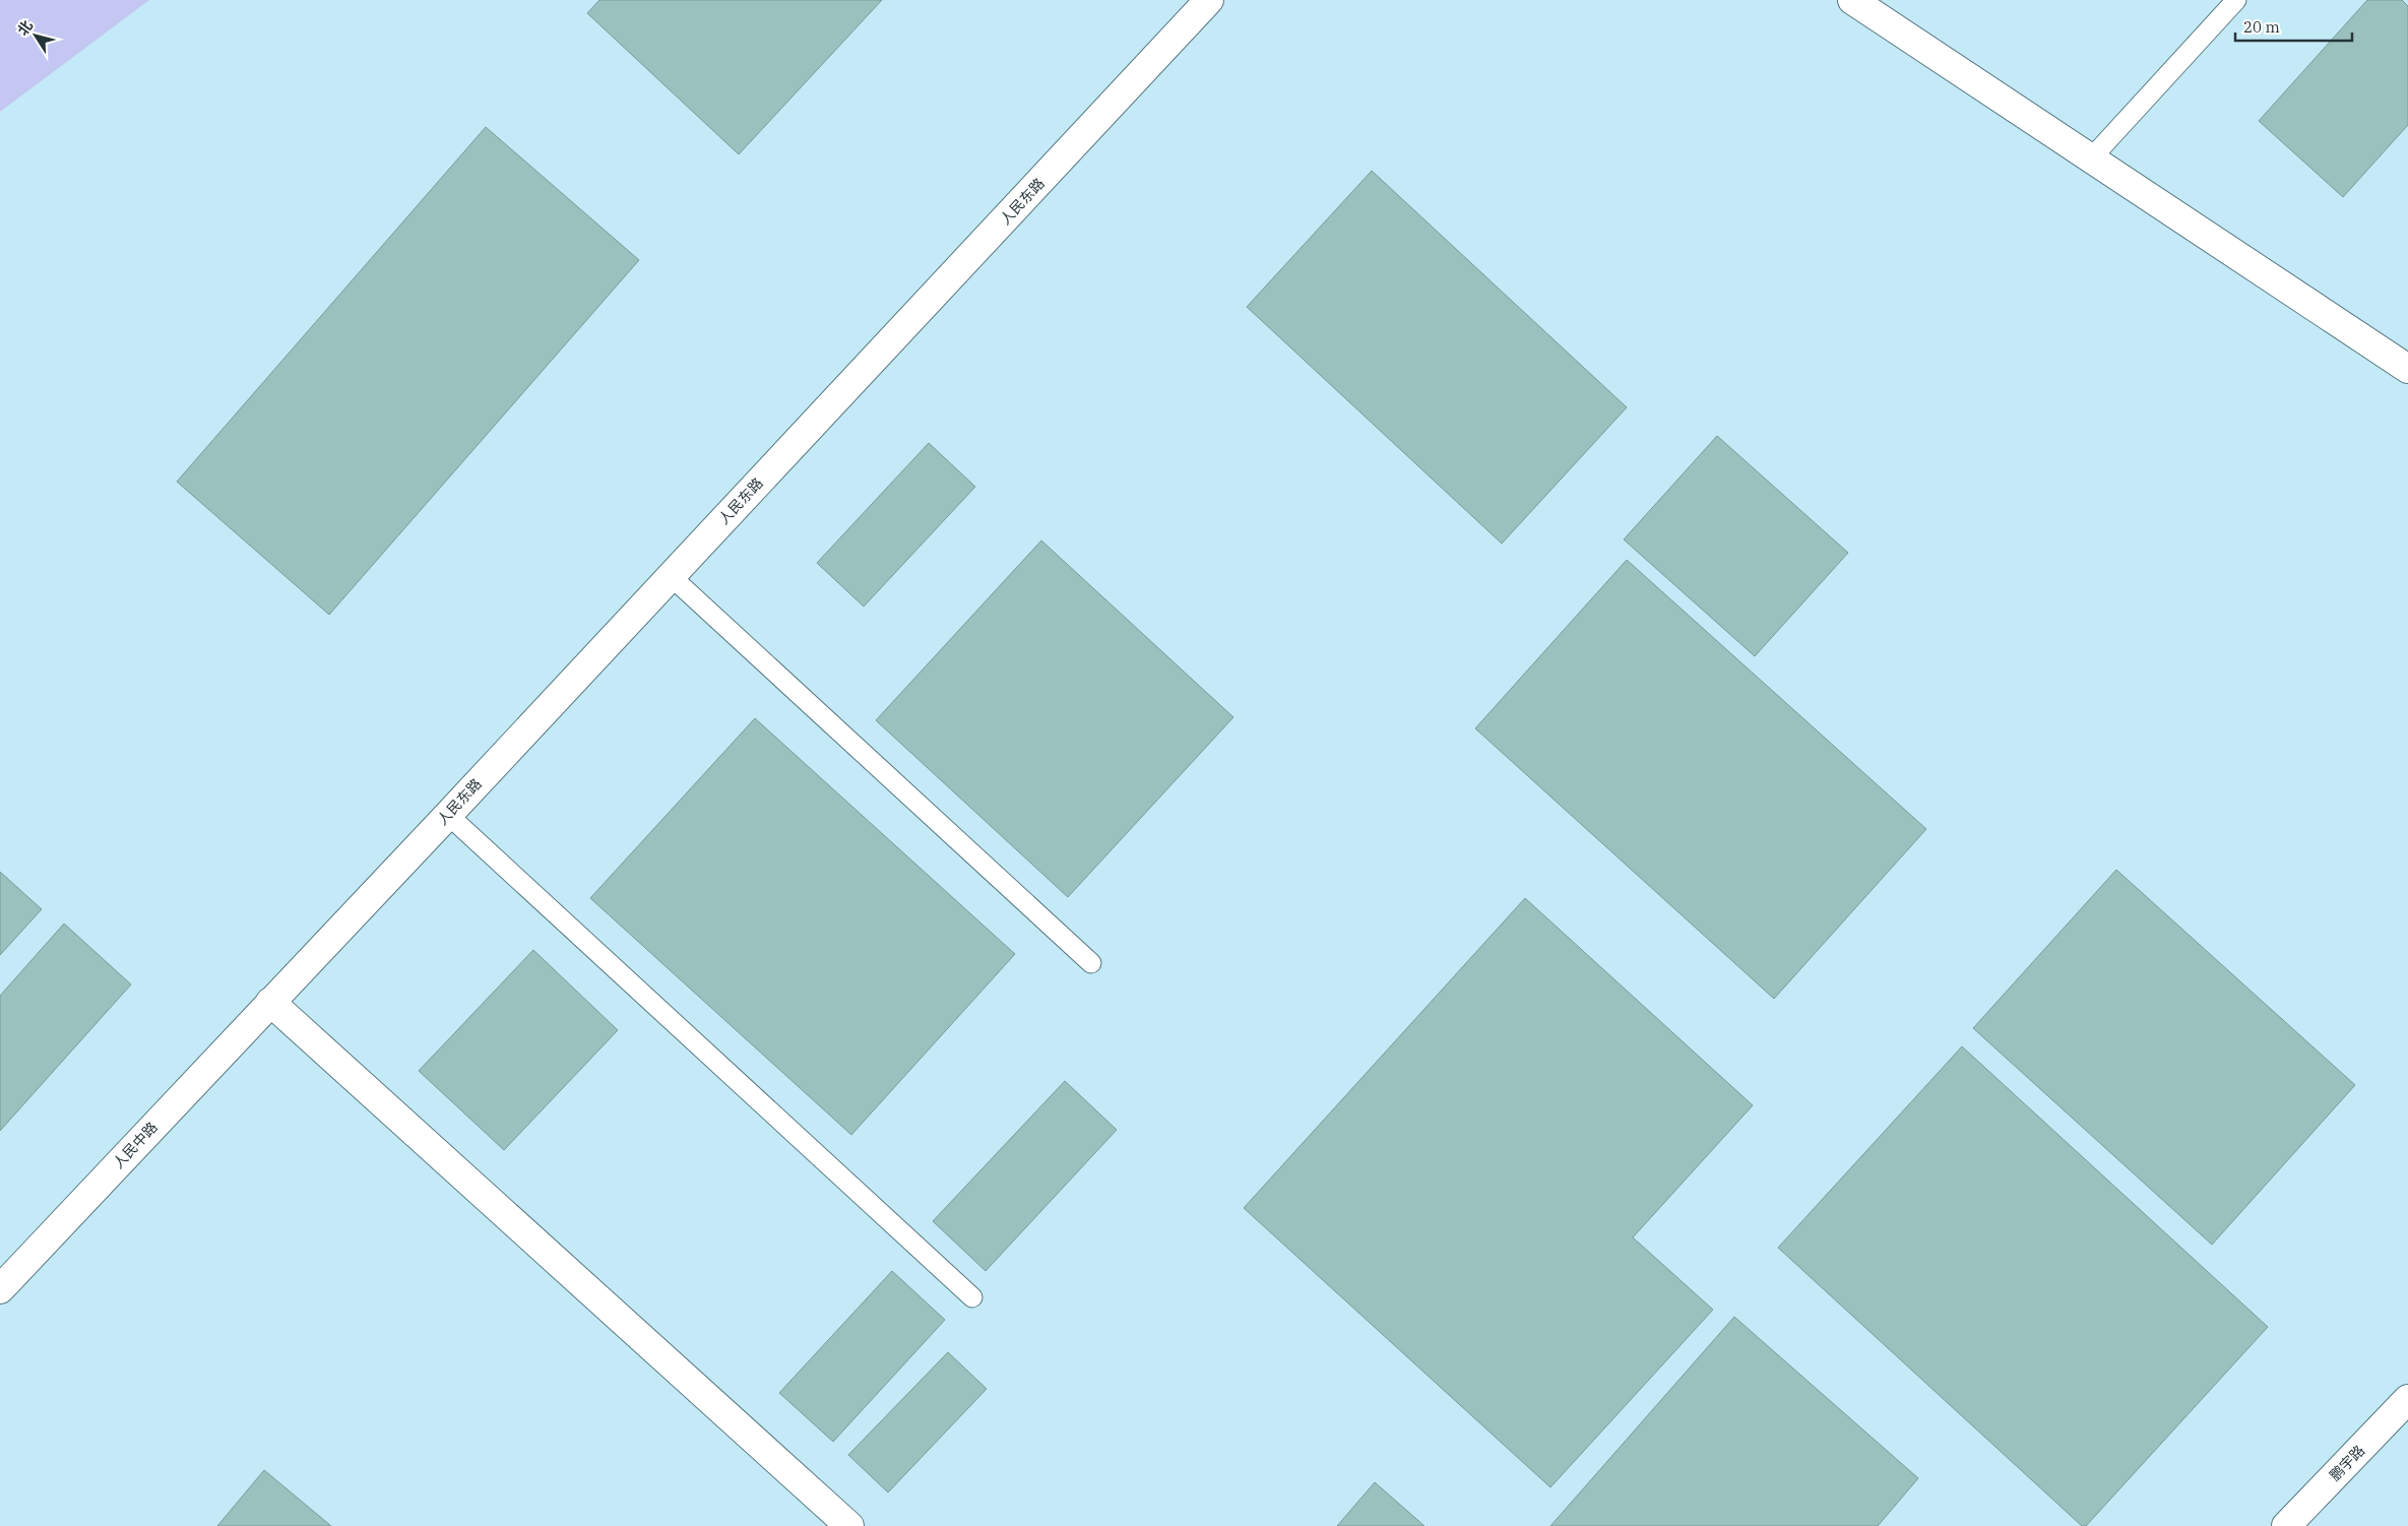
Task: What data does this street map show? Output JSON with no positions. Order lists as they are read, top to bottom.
{
  "streets": {
    "street": ["人民东路", "人民中路", "鹏宇路"]
  },
  "crossings": [
    ["人民东路", "人民中路"]
  ],
  "scale_bar": "20 m",
  "north": "top left"
}
